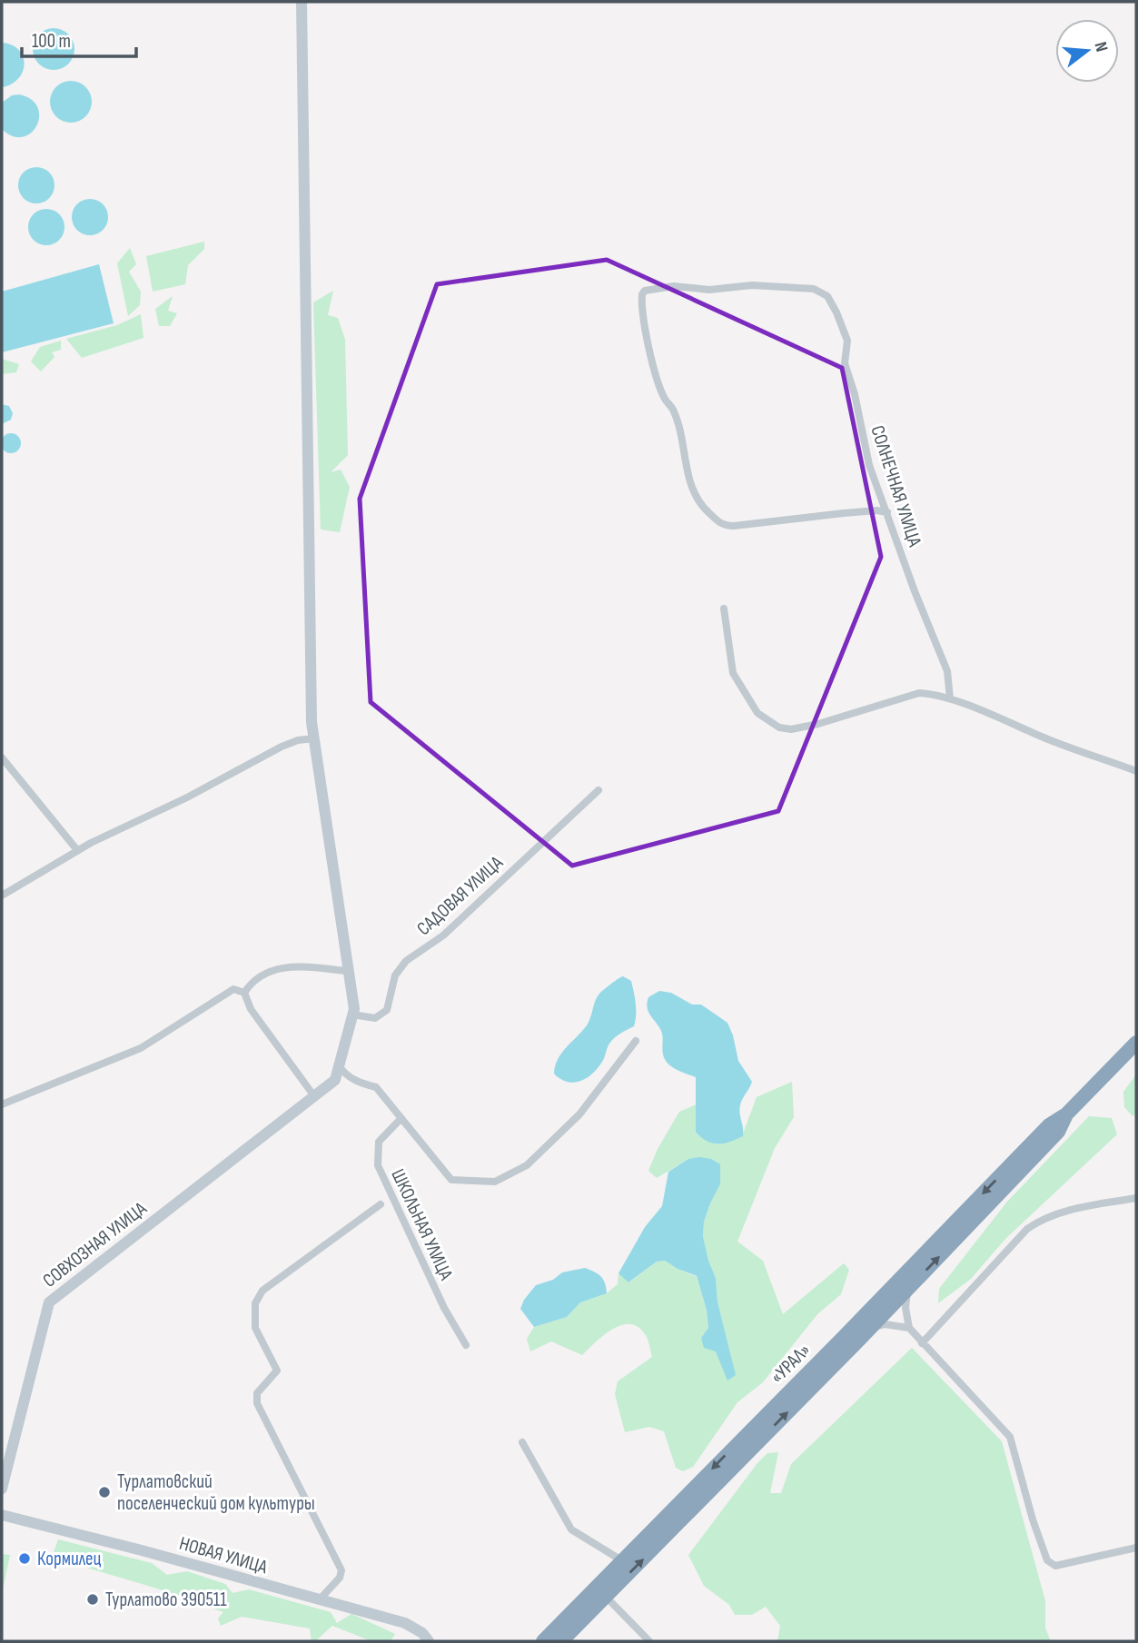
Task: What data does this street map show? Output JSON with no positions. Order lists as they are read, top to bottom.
{
  "streets": {
    "highway": ["«УРАЛ»"],
    "street": [
      "СОЛНЕЧНАЯ УЛИЦА",
      "САДОВАЯ УЛИЦА",
      "ШКОЛЬНАЯ УЛИЦА",
      "СОВХОЗНАЯ УЛИЦА",
      "НОВАЯ УЛИЦА"
    ]
  },
  "crossings": [
    ["САДОВАЯ УЛИЦА", "СОВХОЗНАЯ УЛИЦА"],
    ["ШКОЛЬНАЯ УЛИЦА", "СОВХОЗНАЯ УЛИЦА"]
  ],
  "places": ["Турлатовский поселенческий дом культуры", "Кормилец", "Турлатово 390511"],
  "scale_bar": "100 m",
  "north": "right"
}
